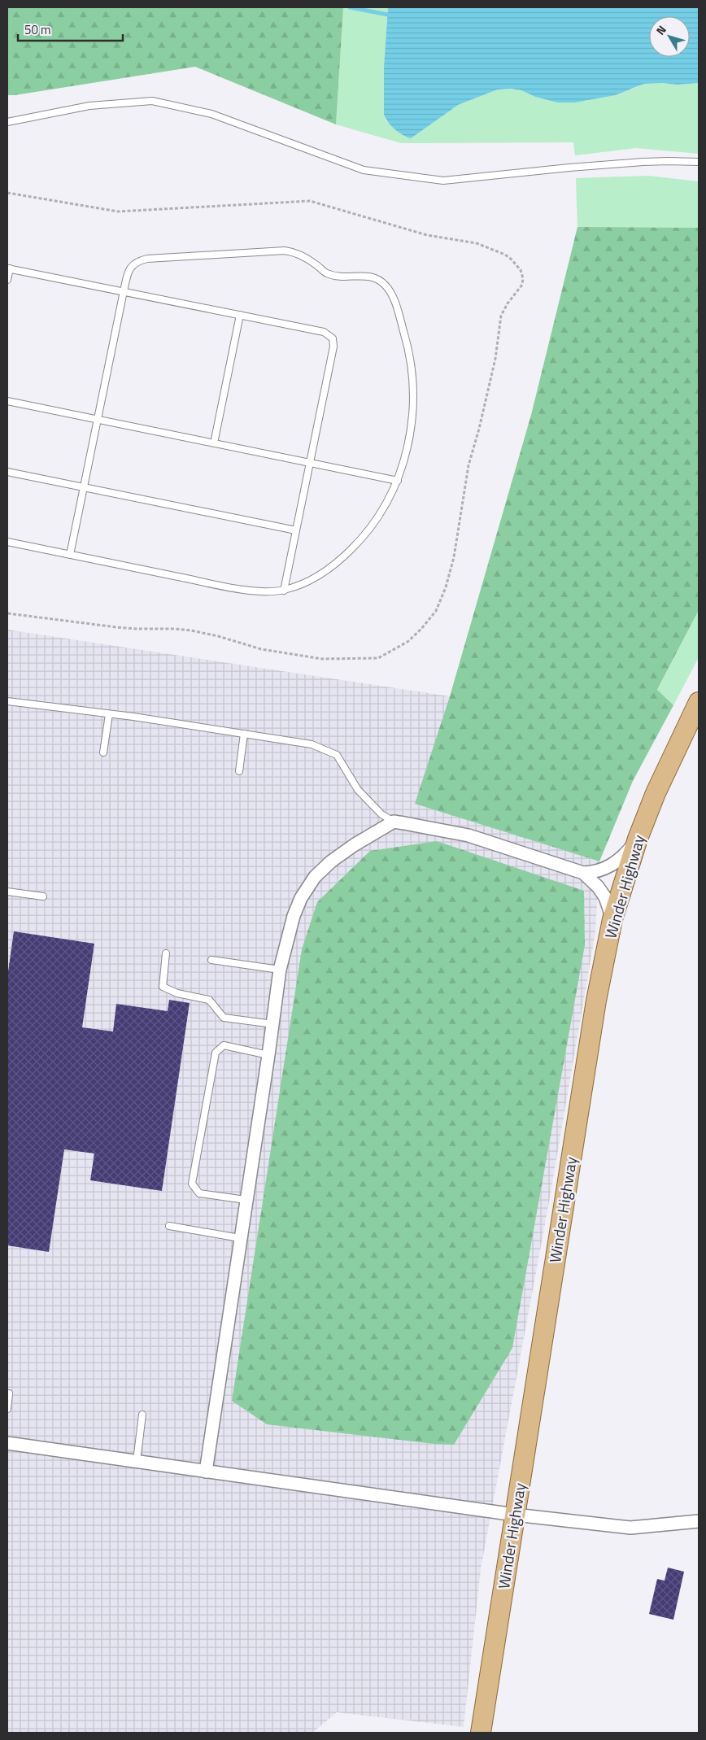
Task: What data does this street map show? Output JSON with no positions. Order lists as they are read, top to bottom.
{
  "streets": {
    "main road": ["Winder Highway"]
  },
  "scale_bar": "50 m",
  "north": "top left"
}
